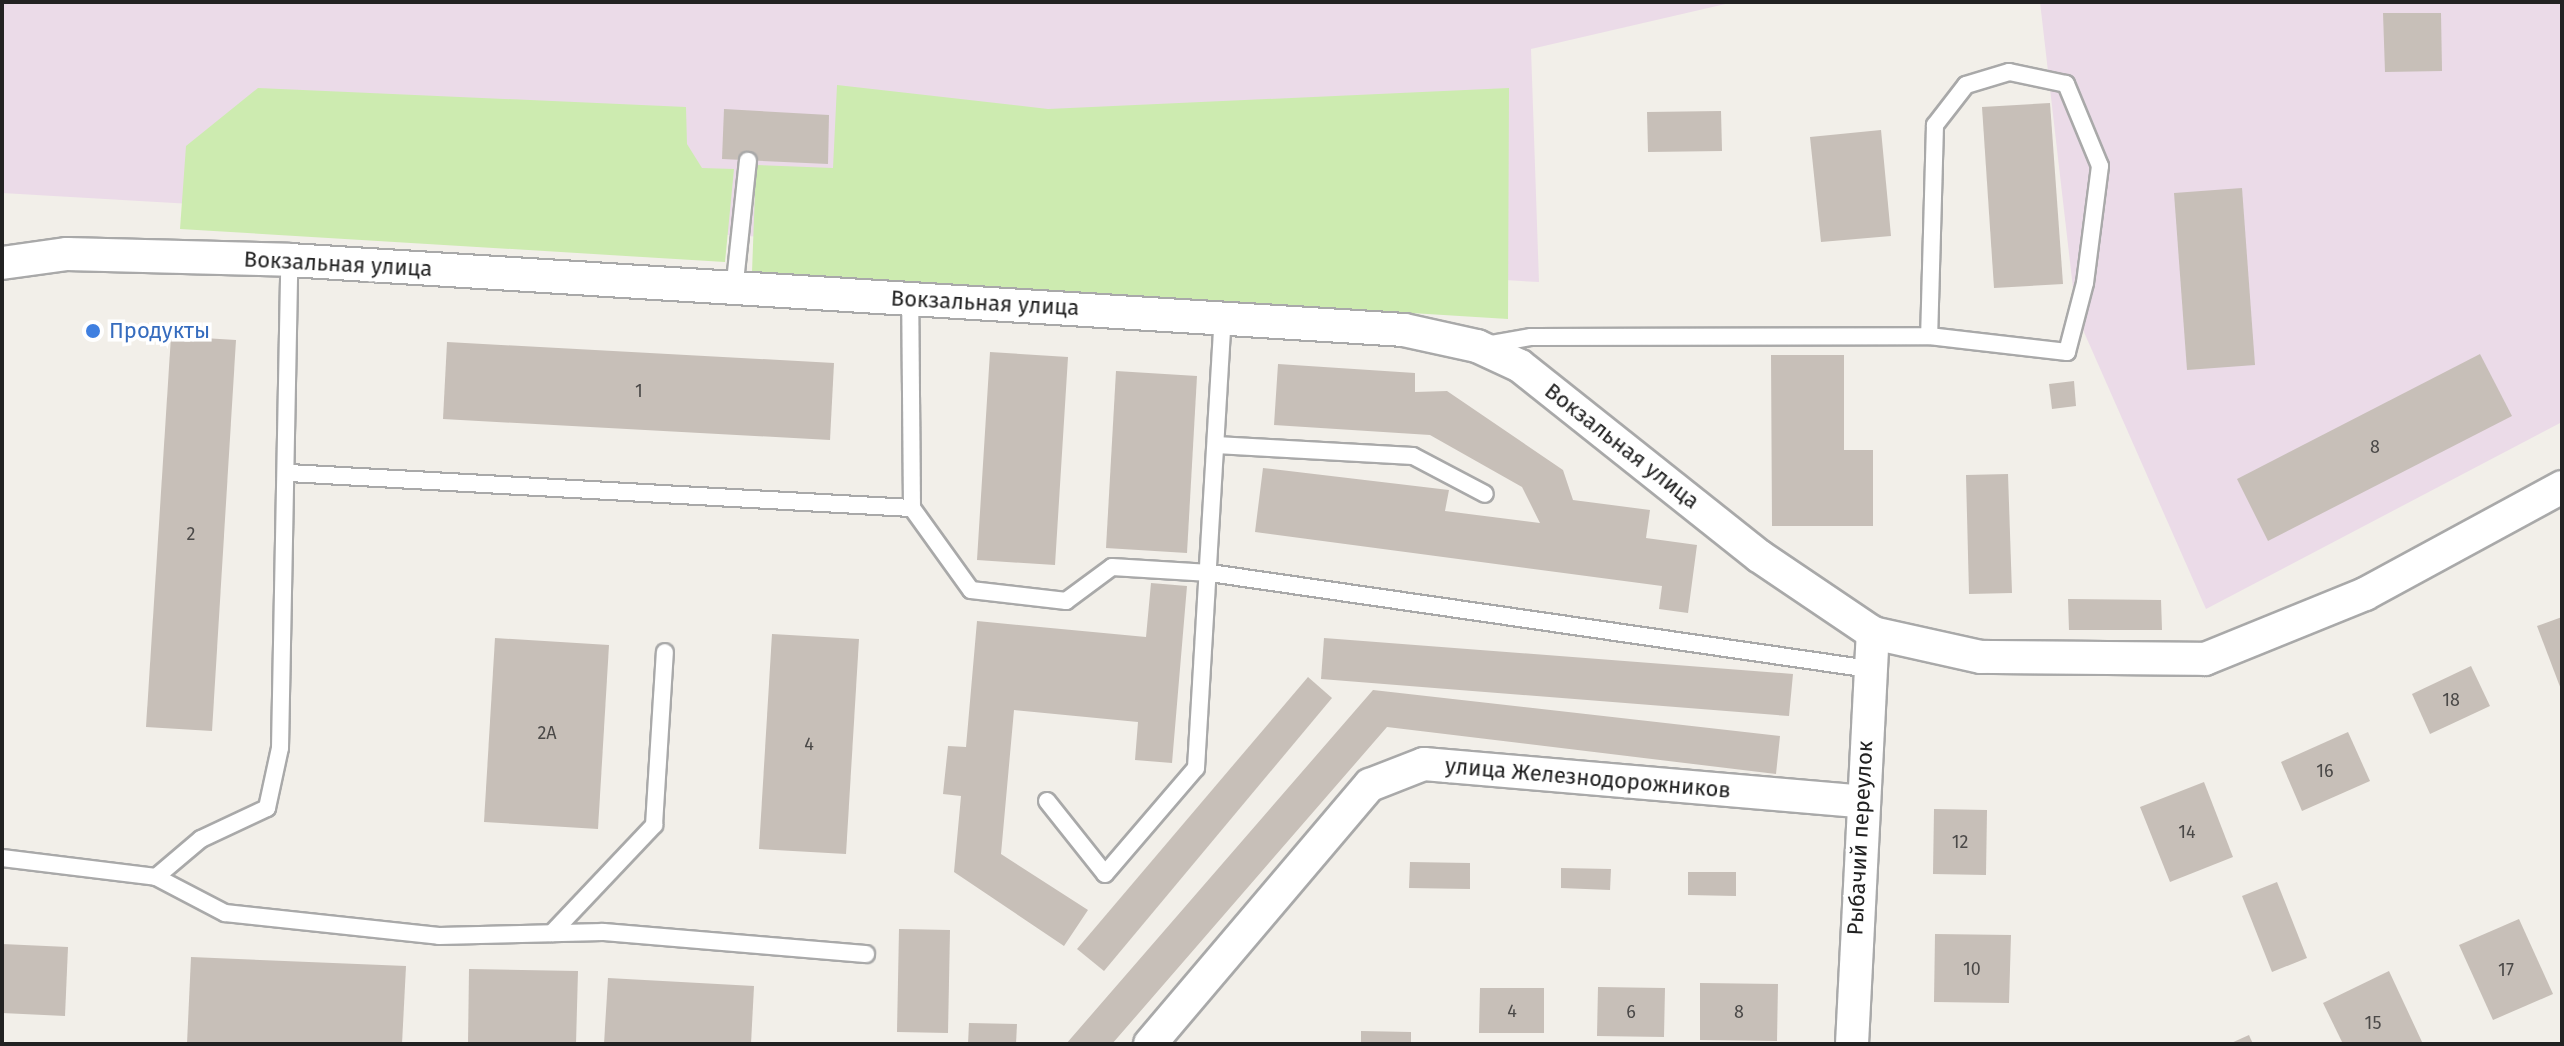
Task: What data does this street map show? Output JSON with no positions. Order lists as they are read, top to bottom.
{
  "streets": {
    "street": ["Вокзальная улица", "улица Железнодорожников", "Рыбачий переулок"]
  },
  "crossings": [
    ["Вокзальная улица", "Рыбачий переулок"],
    ["улица Железнодорожников", "Рыбачий переулок"]
  ],
  "places": ["Продукты"],
  "house_numbers": [
    "1",
    "8",
    "2",
    "18",
    "2А",
    "4",
    "16",
    "14",
    "12",
    "10",
    "17",
    "4",
    "6",
    "8",
    "15"
  ]
}
